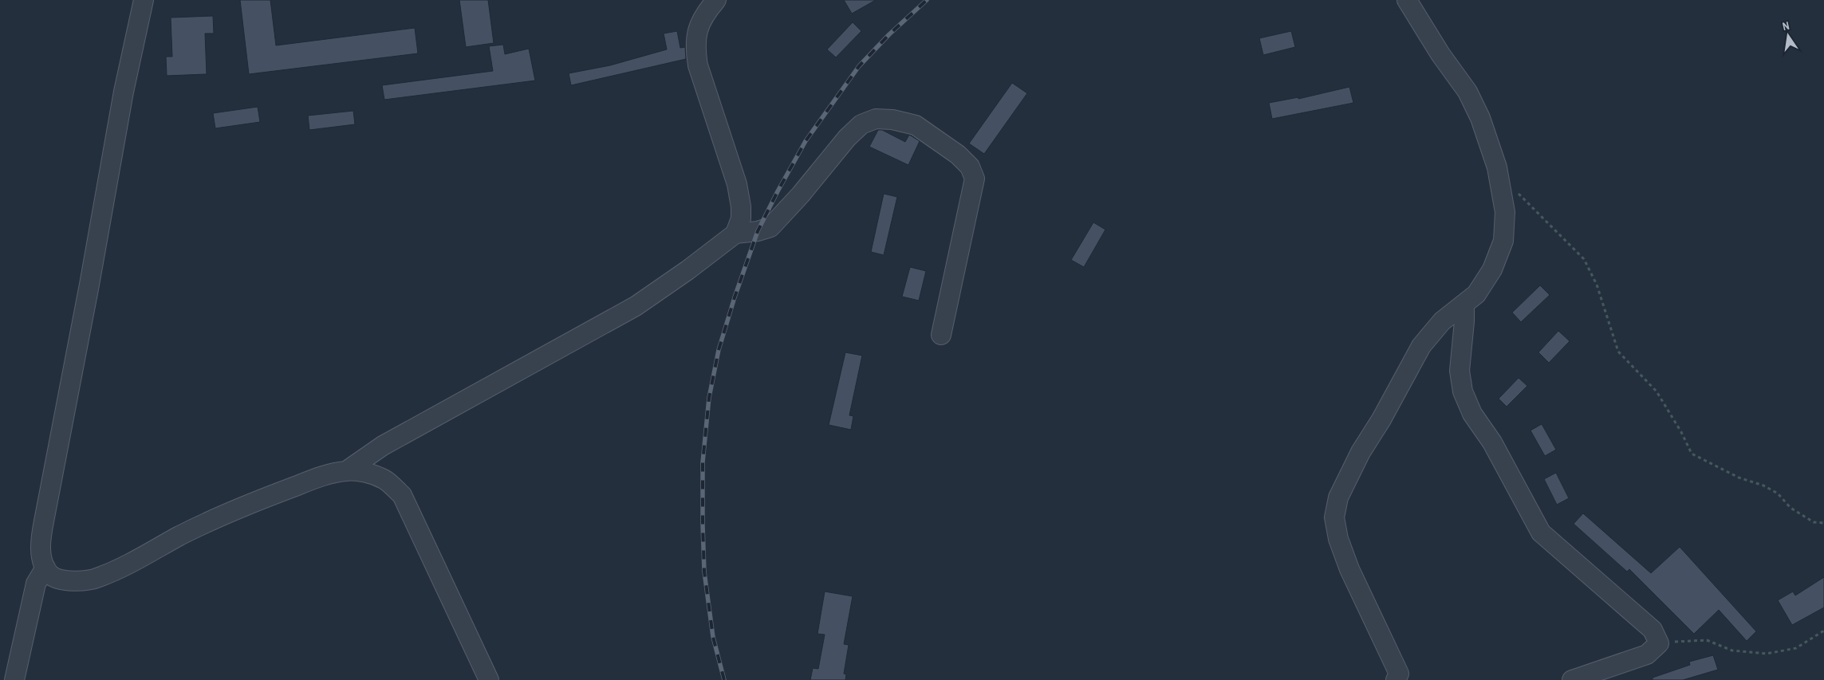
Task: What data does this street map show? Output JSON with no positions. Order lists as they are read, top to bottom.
{
  "north": "top"
}
